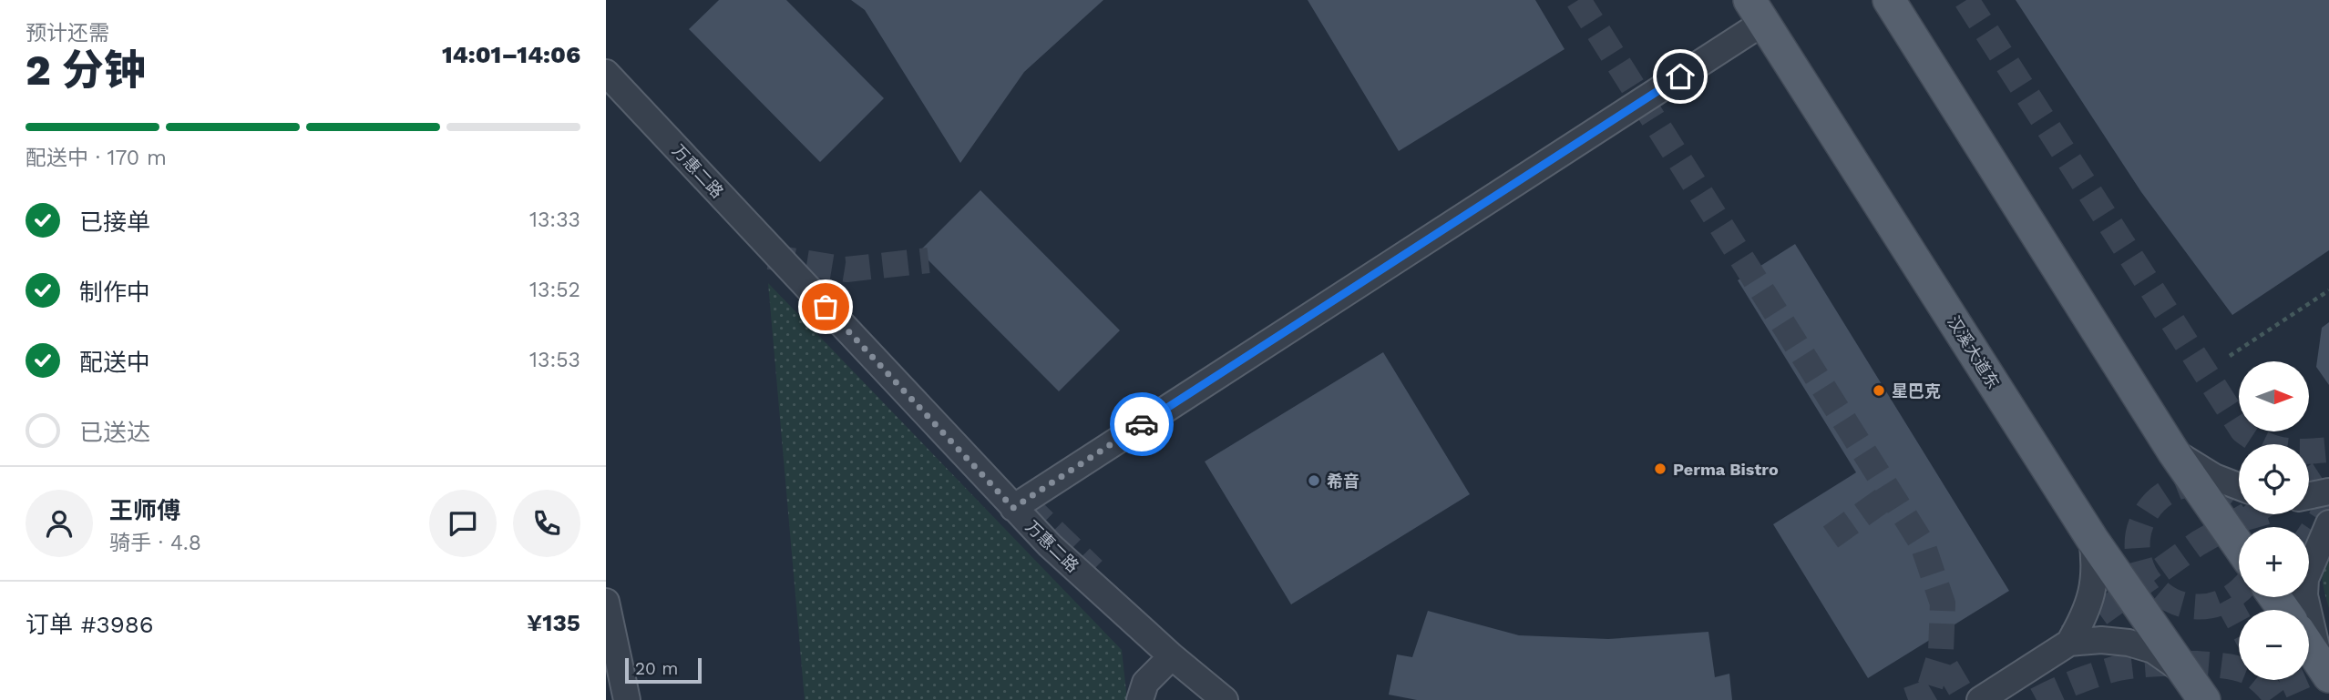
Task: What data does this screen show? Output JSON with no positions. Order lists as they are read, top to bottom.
{
  "streets": {
    "main road": ["汉溪大道东"],
    "street": ["万惠二路"]
  },
  "places": ["星巴克", "Perma Bistro", "希音"],
  "scale_bar": "20 m",
  "north": "right",
  "page": {
    "heading": ["2 分钟", "预计还需", "14:01–14:06"],
    "panel": [
      "王师傅",
      "骑手 · 4.8",
      "订单 #3986",
      "¥135"
    ],
    "bar": "配送中 · 170 m",
    "list": [
      ["已接单", "13:33"],
      ["制作中", "13:52"],
      ["配送中", "13:53"],
      "已送达"
    ],
    "map_buttons": ["+", "−"],
    "scale": "20 m"
  }
}
